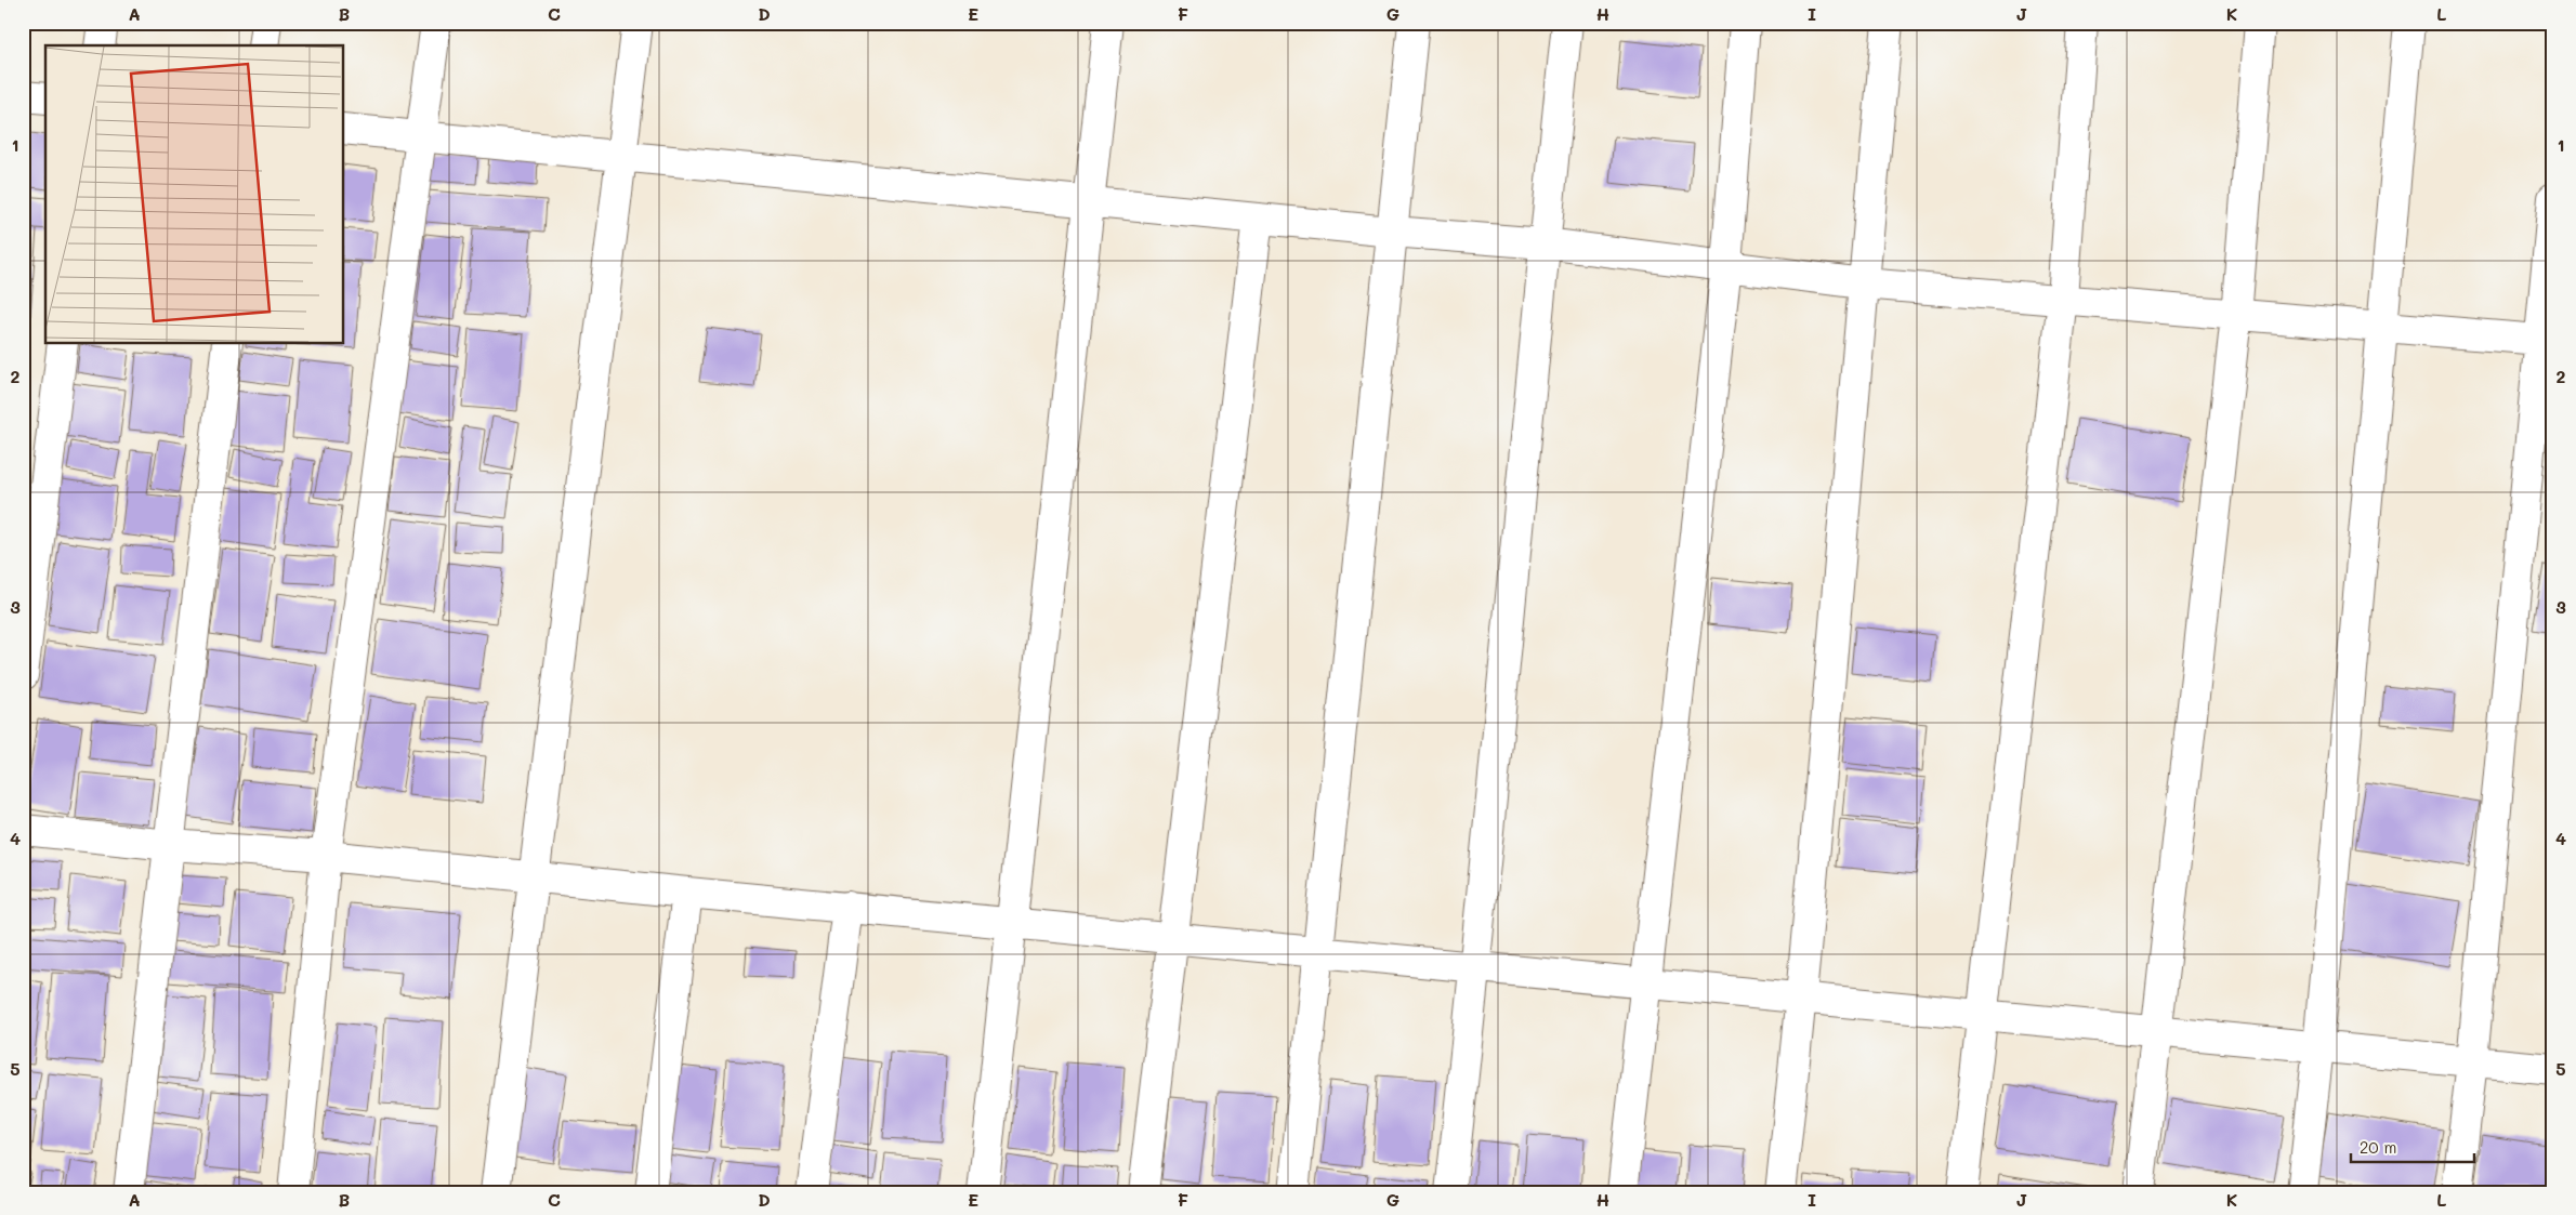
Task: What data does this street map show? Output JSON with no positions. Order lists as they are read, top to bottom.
{
  "scale_bar": "20 m",
  "grid": {
    "columns": [
      "A",
      "B",
      "C",
      "D",
      "E",
      "F",
      "G",
      "H",
      "I",
      "J",
      "K",
      "L"
    ],
    "rows": [
      "1",
      "2",
      "3",
      "4",
      "5"
    ]
  }
}
